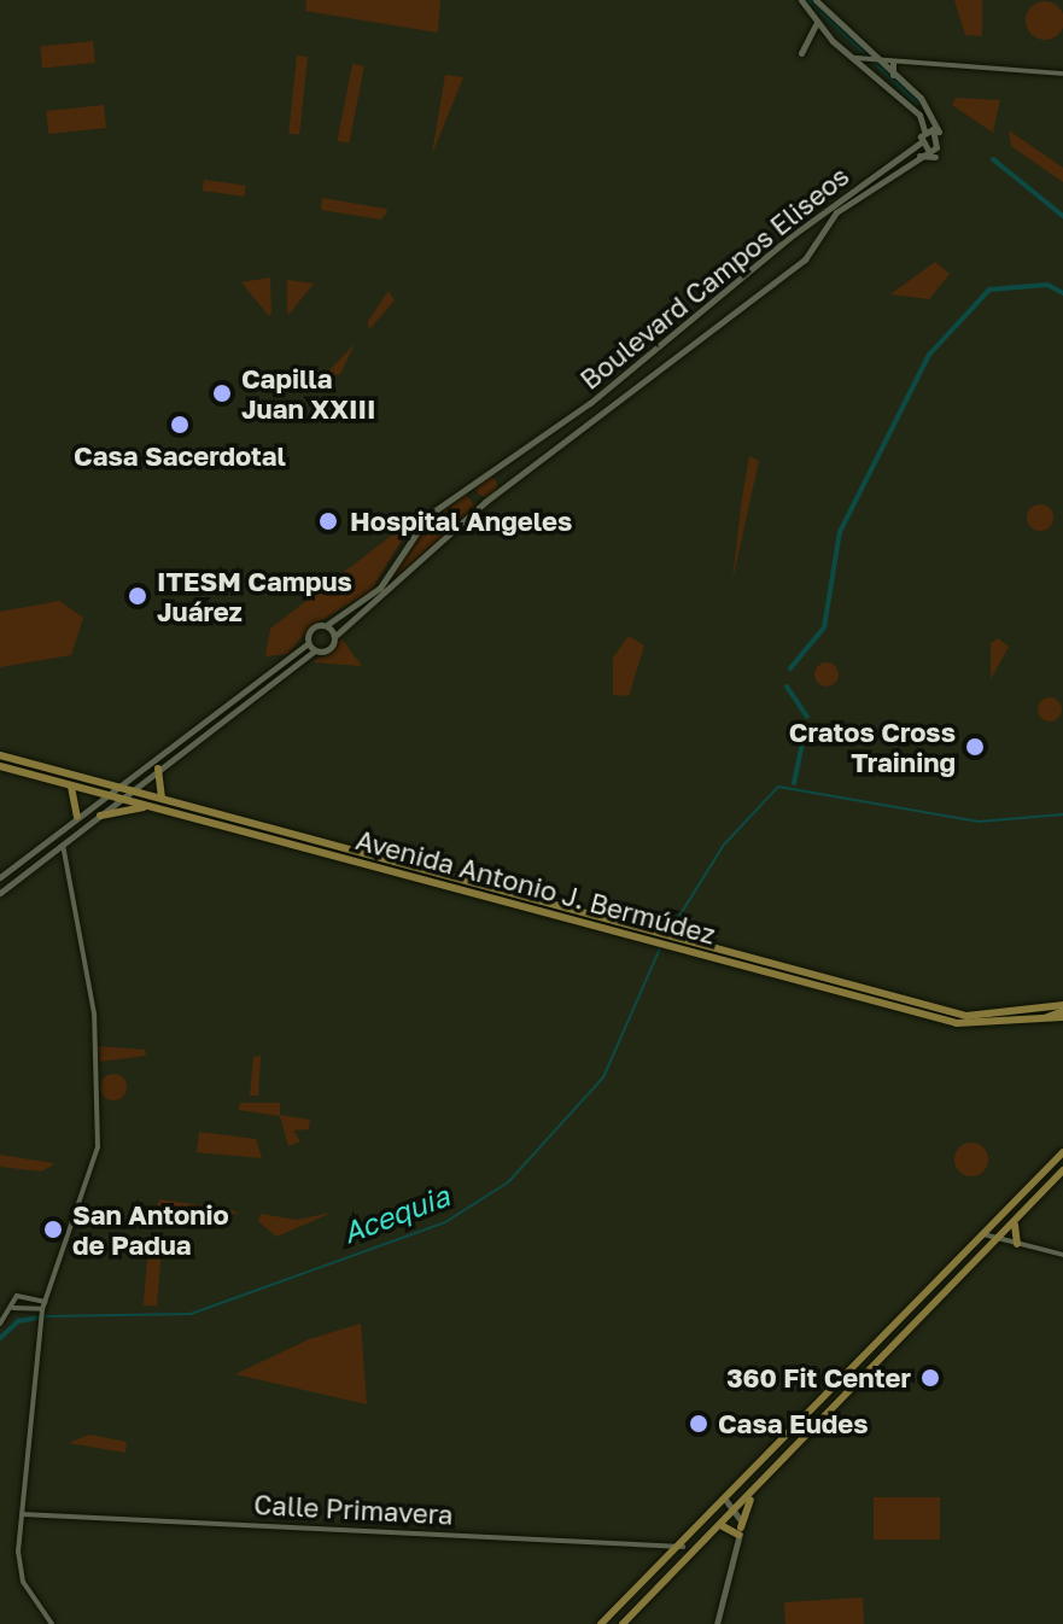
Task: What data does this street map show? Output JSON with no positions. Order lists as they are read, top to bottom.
{
  "streets": {
    "main road": ["Boulevard Campos Eliseos", "Avenida Antonio J. Bermúdez"],
    "street": ["Calle Primavera"]
  },
  "crossings": [
    ["Boulevard Campos Eliseos", "Avenida Antonio J. Bermúdez"]
  ],
  "water": ["Acequia"],
  "places": [
    "Capilla Juan XXIII",
    "Casa Sacerdotal",
    "Hospital Angeles",
    "ITESM Campus Juárez",
    "Cratos Cross Training",
    "San Antonio de Padua",
    "360 Fit Center",
    "Casa Eudes"
  ]
}
